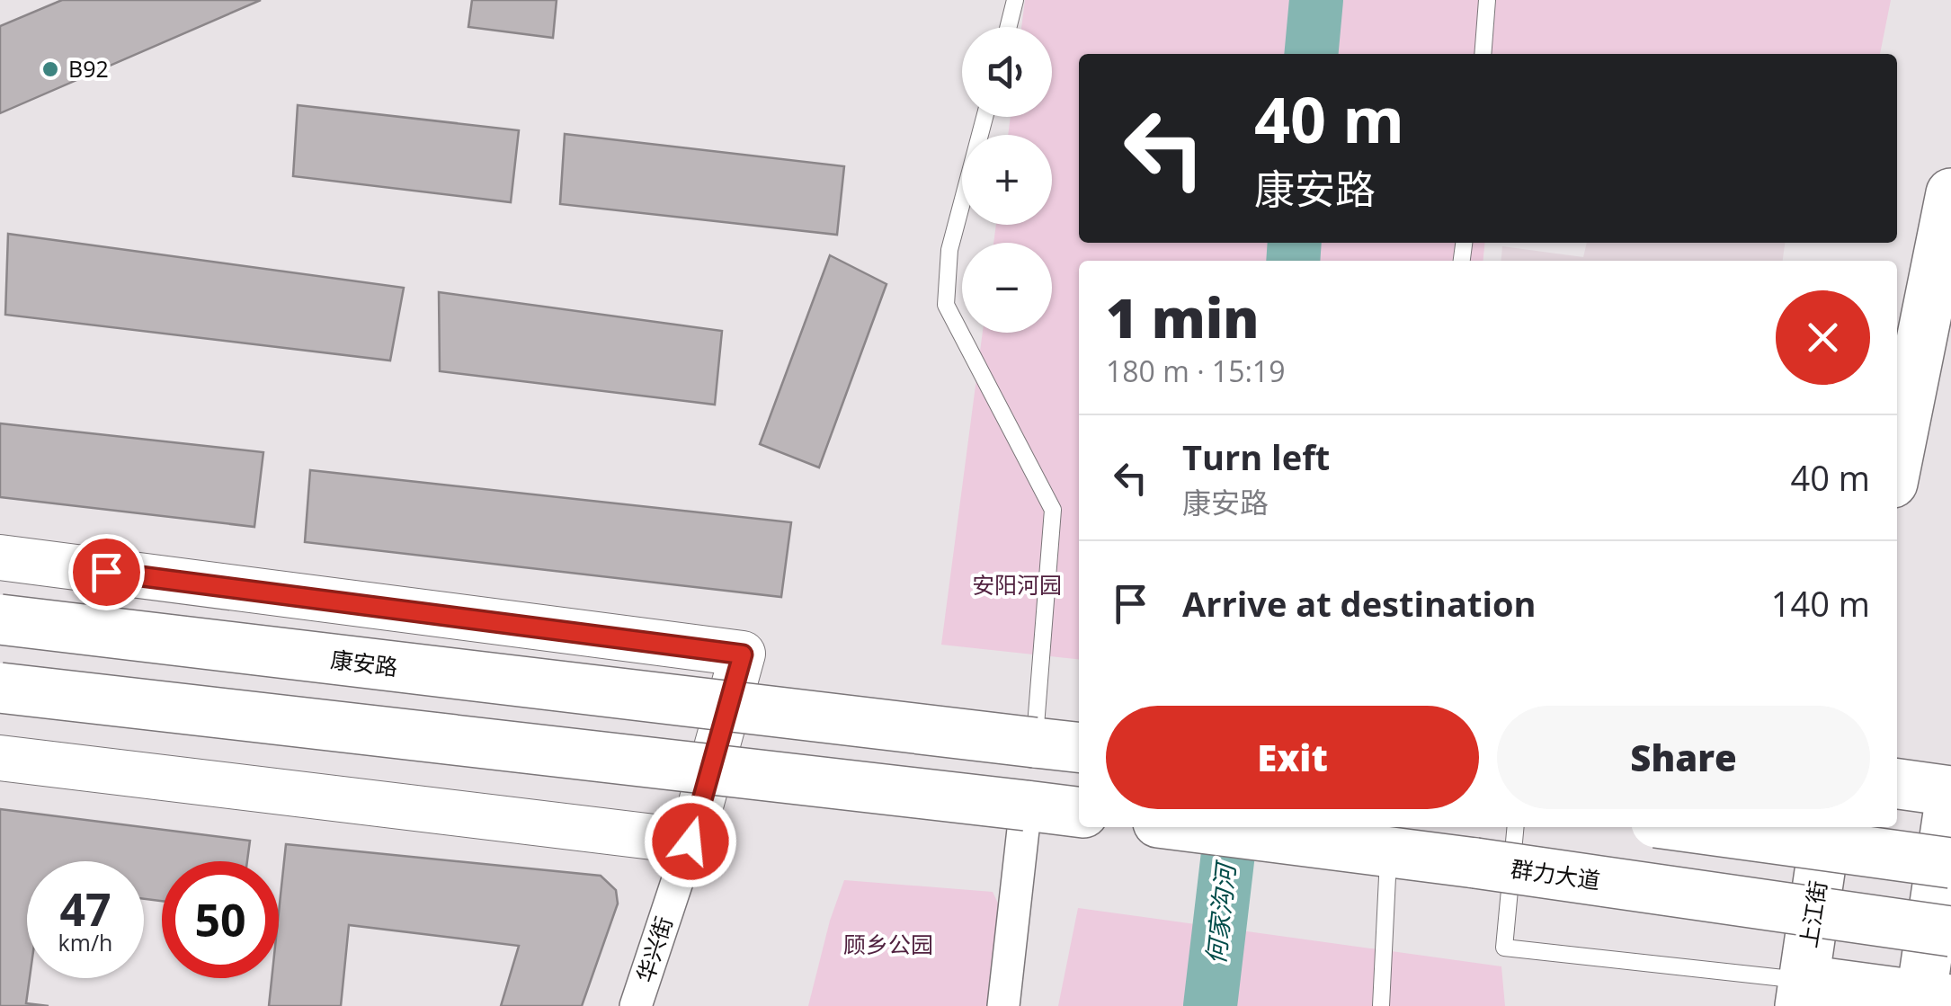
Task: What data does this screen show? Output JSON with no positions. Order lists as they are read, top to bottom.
{
  "streets": {
    "main road": ["康安路", "群力大道", "上江街"],
    "street": ["华兴街"]
  },
  "water": ["何家沟河"],
  "parks": ["安阳河园", "顾乡公园"],
  "places": ["B92"],
  "page": {
    "map_buttons": ["+", "−"],
    "turn": ["40 m", "康安路"],
    "heading": ["1 min", "180 m · 15:19"],
    "list": [
      {
        "name": "Turn left",
        "note": "康安路",
        "value": "40 m"
      },
      {
        "name": "Arrive at destination",
        "value": "140 m"
      }
    ],
    "buttons": ["Exit", "Share"],
    "speed": "47 km/h",
    "limit": "50"
  }
}
